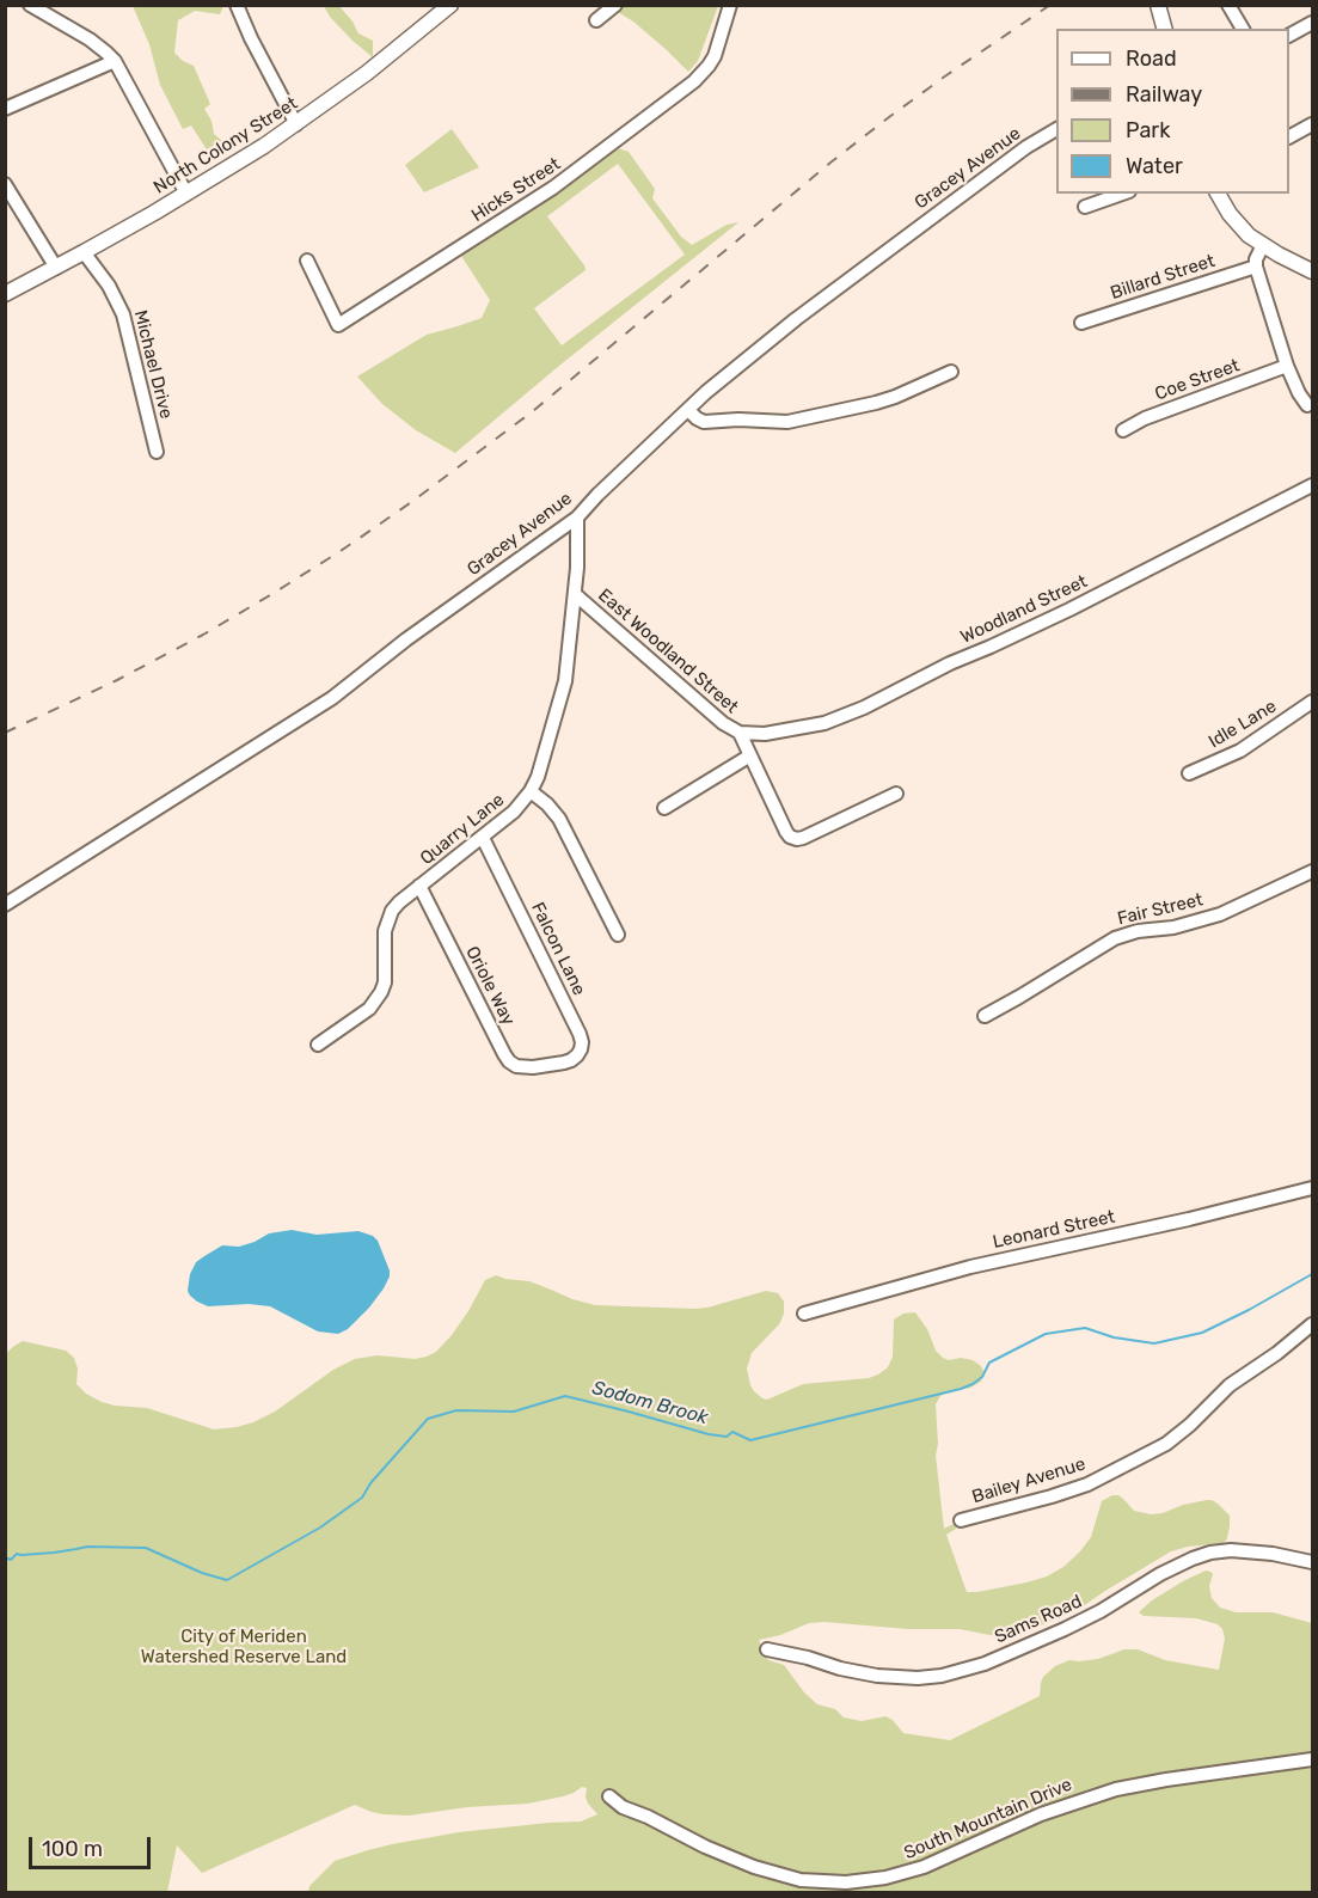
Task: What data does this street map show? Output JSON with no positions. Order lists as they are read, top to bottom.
{
  "streets": {
    "main road": ["North Colony Street"],
    "street": [
      "Gracey Avenue",
      "Hicks Street",
      "Billard Street",
      "Michael Drive",
      "Coe Street",
      "Woodland Street",
      "East Woodland Street",
      "Idle Lane",
      "Quarry Lane",
      "Fair Street",
      "Falcon Lane",
      "Oriole Way",
      "Leonard Street",
      "Bailey Avenue",
      "Sams Road",
      "South Mountain Drive"
    ]
  },
  "crossings": [
    ["North Colony Street", "Michael Drive"],
    ["Gracey Avenue", "Quarry Lane"],
    ["Woodland Street", "East Woodland Street"],
    ["East Woodland Street", "Quarry Lane"],
    ["Quarry Lane", "Falcon Lane"],
    ["Quarry Lane", "Oriole Way"],
    ["Falcon Lane", "Oriole Way"]
  ],
  "water": ["Sodom Brook"],
  "parks": ["City of Meriden Watershed Reserve Land"],
  "legend": [
    "Road",
    "Railway",
    "Park",
    "Water"
  ],
  "scale_bar": "100 m"
}
